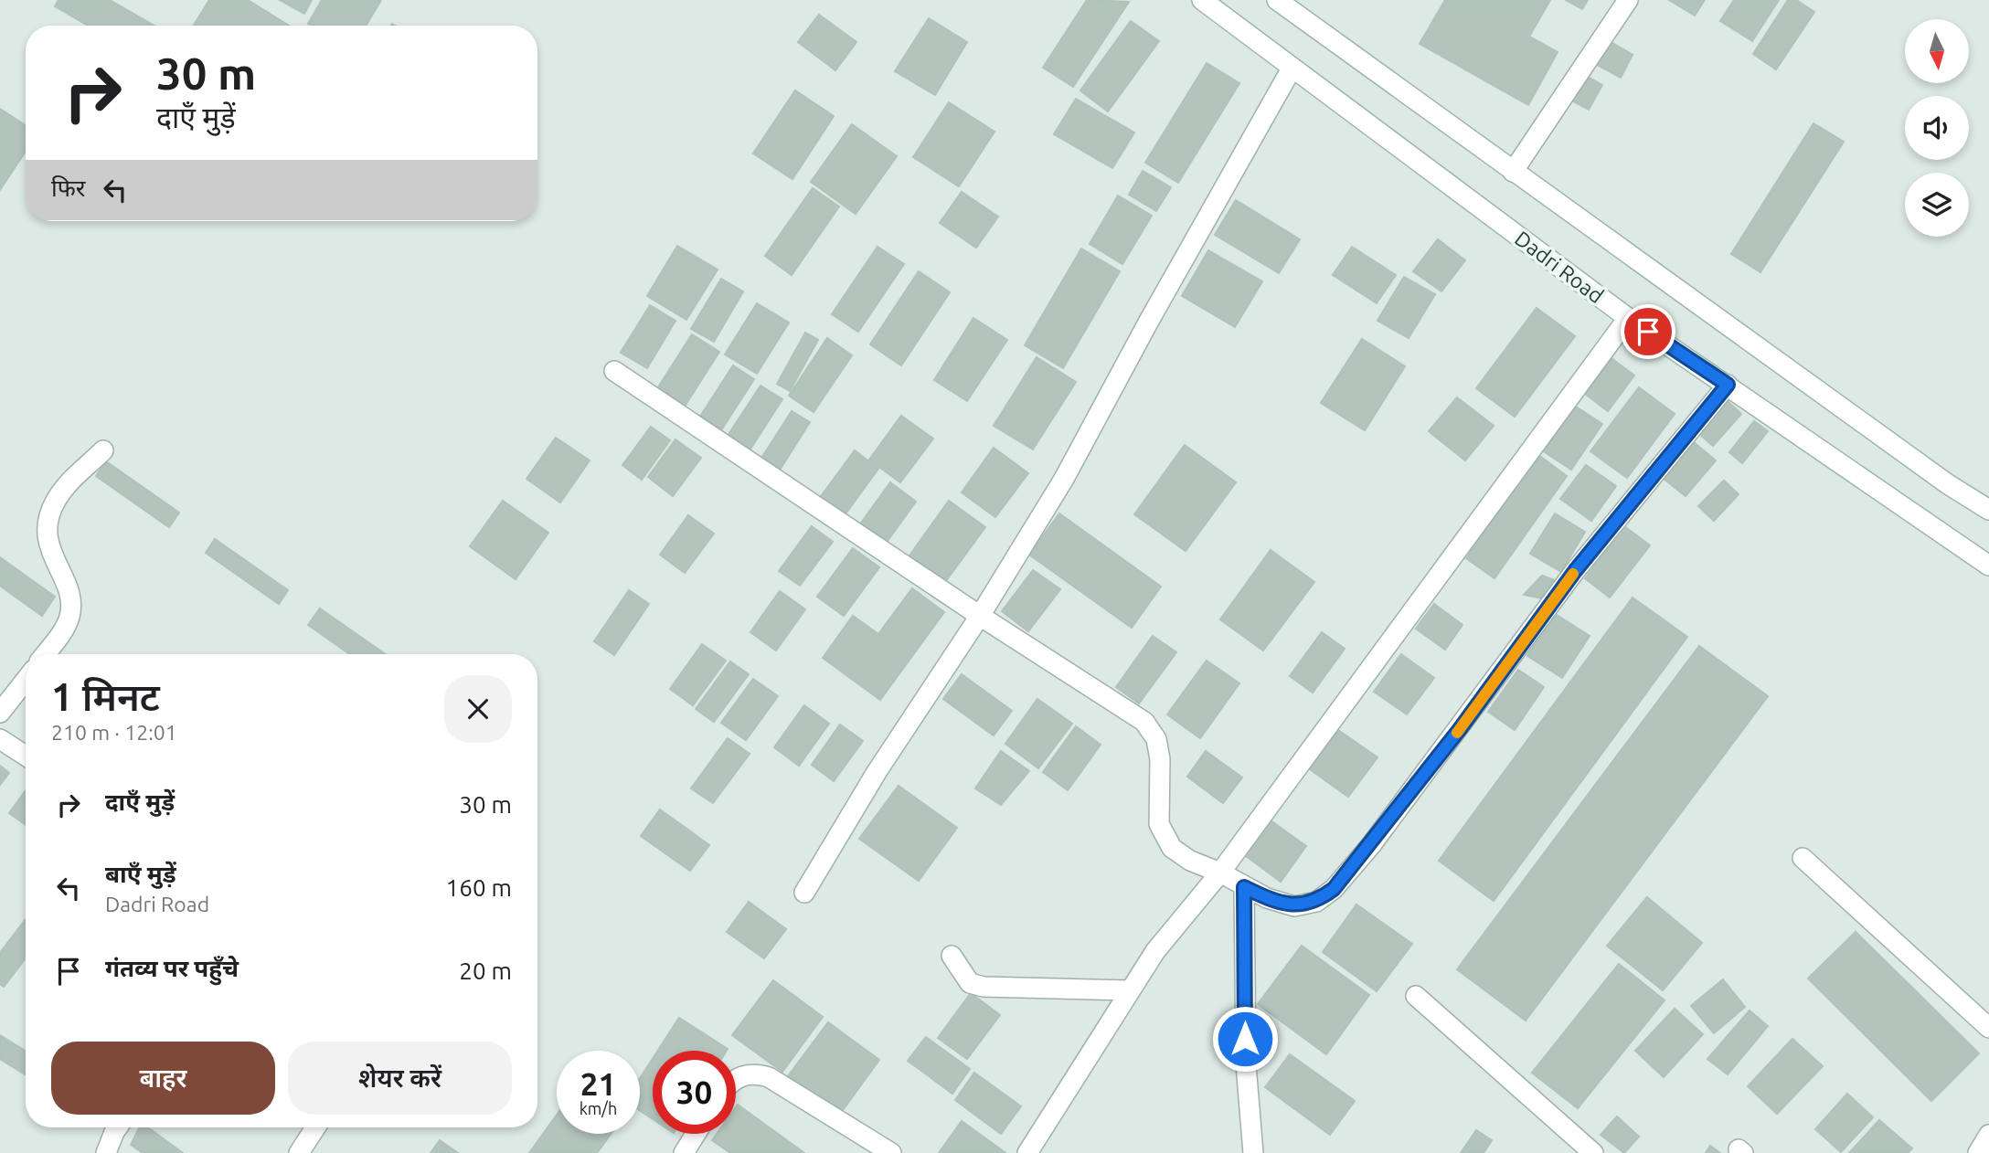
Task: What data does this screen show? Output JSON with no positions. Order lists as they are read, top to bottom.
{
  "streets": {
    "street": ["Dadri Road"]
  },
  "north": "bottom",
  "page": {
    "turn": ["30 m", "दाएँ मुड़ें"],
    "then": "फिर",
    "heading": ["1 मिनट", "210 m · 12:01"],
    "list": [
      {
        "name": "दाएँ मुड़ें",
        "value": "30 m"
      },
      {
        "name": "बाएँ मुड़ें",
        "note": "Dadri Road",
        "value": "160 m"
      },
      {
        "name": "गंतव्य पर पहुँचे",
        "value": "20 m"
      }
    ],
    "buttons": ["बाहर", "शेयर करें"],
    "speed": "21 km/h",
    "limit": "30"
  }
}
